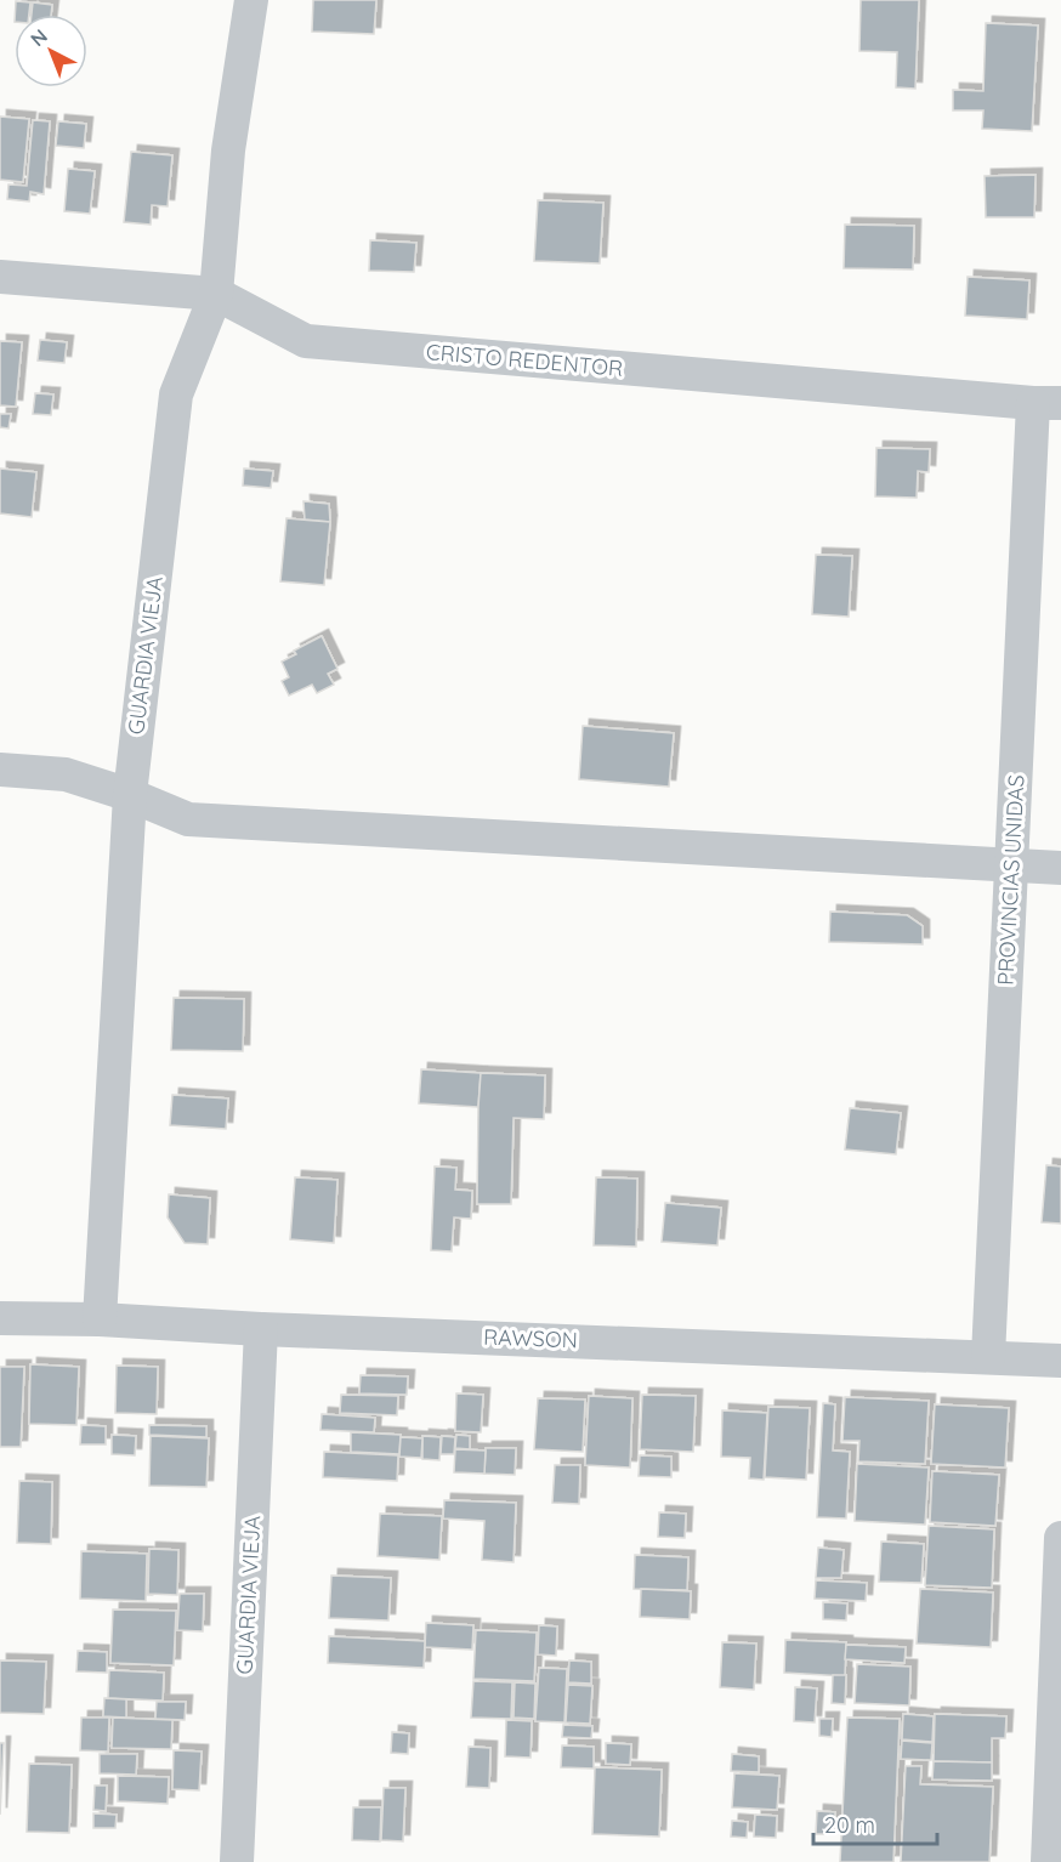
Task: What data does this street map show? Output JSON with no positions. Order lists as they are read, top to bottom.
{
  "streets": {
    "street": [
      "CRISTO REDENTOR",
      "GUARDIA VIEJA",
      "PROVINCIAS UNIDAS",
      "RAWSON"
    ]
  },
  "crossings": [
    ["CRISTO REDENTOR", "GUARDIA VIEJA"],
    ["CRISTO REDENTOR", "PROVINCIAS UNIDAS"],
    ["GUARDIA VIEJA", "RAWSON"],
    ["PROVINCIAS UNIDAS", "RAWSON"]
  ],
  "scale_bar": "20 m",
  "north": "top left"
}
